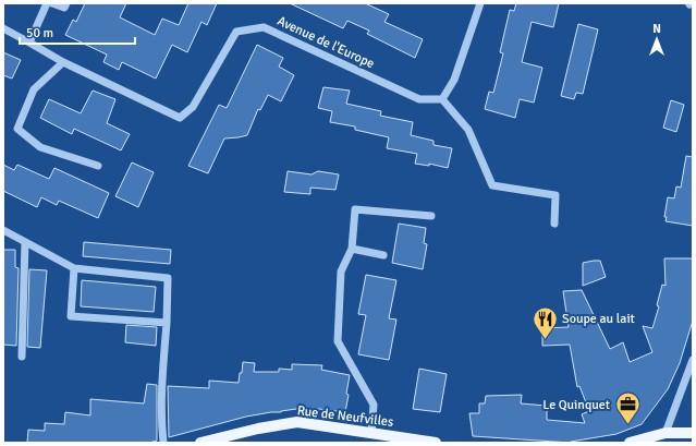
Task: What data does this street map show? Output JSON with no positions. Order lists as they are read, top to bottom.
{
  "streets": {
    "main road": ["Rue de Neufvilles"],
    "street": ["Avenue de l'Europe"]
  },
  "places": {
    "restaurant": ["Soupe au lait"],
    "office": ["Le Quinquet"]
  },
  "scale_bar": "50 m",
  "north": "top"
}
